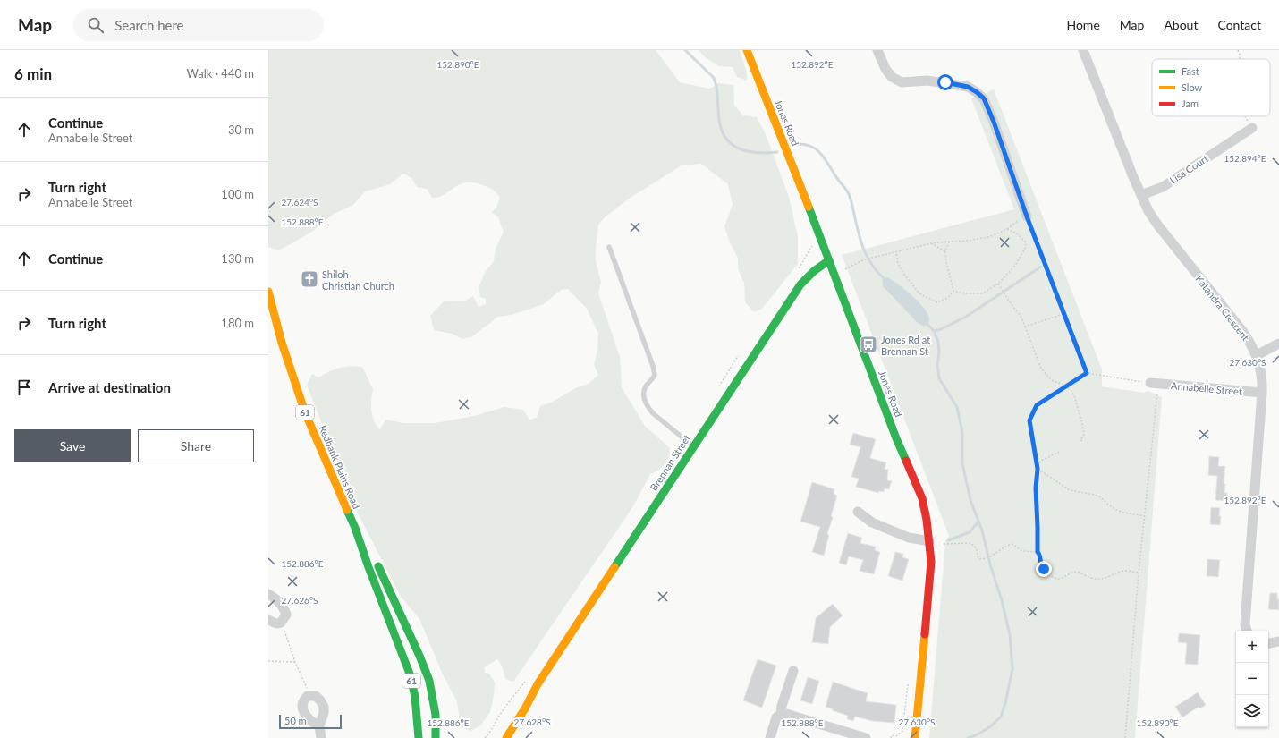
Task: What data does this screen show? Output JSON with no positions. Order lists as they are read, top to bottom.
{
  "streets": {
    "street": [
      "Jones Road",
      "Lisa Court",
      "Katandra Crescent",
      "Annabelle Street",
      "61",
      "Brennan Street",
      "Redbank Plains Road"
    ]
  },
  "crossings": [
    ["Jones Road", "Brennan Street"],
    ["Lisa Court", "Katandra Crescent"],
    ["Katandra Crescent", "Annabelle Street"]
  ],
  "places": {
    "church": ["Shiloh Christian Church"],
    "bus stop": ["Jones Rd at Brennan St"]
  },
  "legend": ["Fast", "Slow", "Jam"],
  "scale_bar": "50 m",
  "page": {
    "header": "Map",
    "search": "Search here",
    "nav": [
      "Home",
      "Map",
      "About",
      "Contact"
    ],
    "heading": ["6 min", "Walk · 440 m"],
    "list": [
      ["Continue", "Annabelle Street", "30 m"],
      ["Turn right", "Annabelle Street", "100 m"],
      ["Continue", "130 m"],
      ["Turn right", "180 m"],
      "Arrive at destination"
    ],
    "buttons": ["Save", "Share"],
    "map_buttons": ["+", "−"],
    "scale": "50 m"
  },
  "coordinates": [
    "152.890°E",
    "152.892°E",
    "152.894°E",
    "27.624°S",
    "152.888°E",
    "27.630°S",
    "152.886°E",
    "27.626°S",
    "27.628°S"
  ]
}
